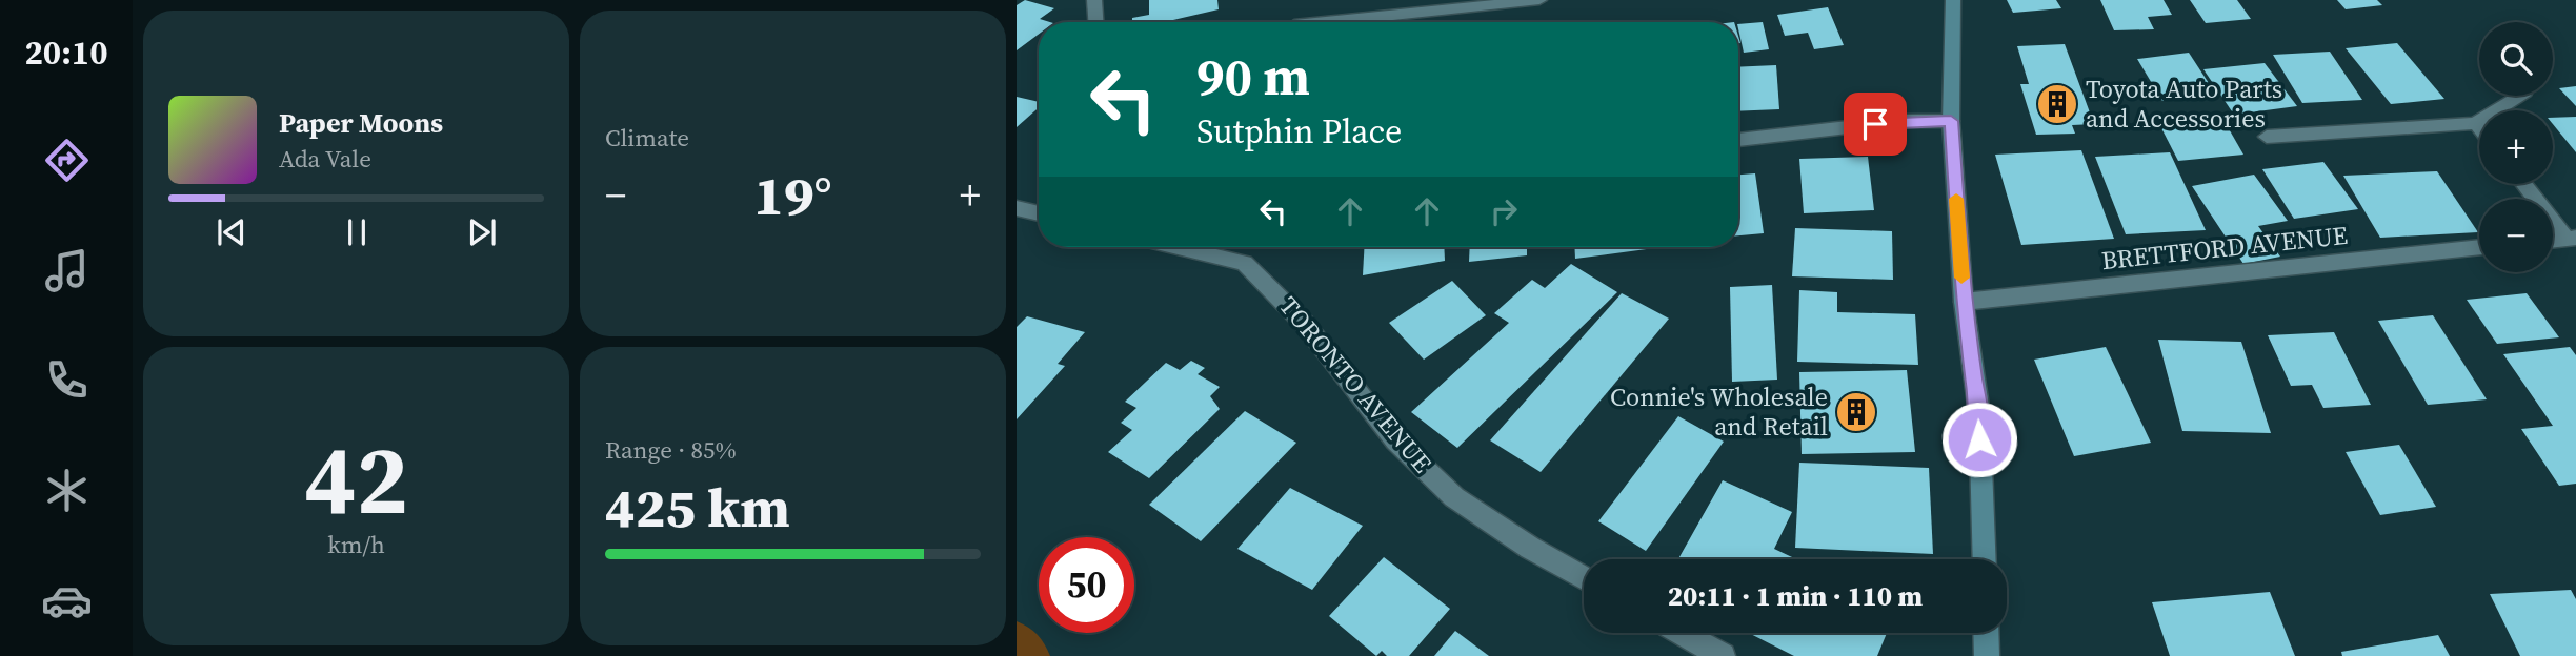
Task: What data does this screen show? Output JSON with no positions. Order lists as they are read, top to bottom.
{
  "streets": {
    "street": ["BRETTFORD AVENUE", "TORONTO AVENUE"]
  },
  "places": {
    "building": ["Toyota Auto Parts and Accessories", "Connie's Wholesale and Retail"]
  },
  "page": {
    "tabs": "20:10",
    "tile": [
      "Climate",
      ["42", "km/h"],
      ["Range · 85%", "425 km"]
    ],
    "map_buttons": ["+", "−"],
    "turn": ["90 m", "Sutphin Place"],
    "song": ["Paper Moons", "Ada Vale"],
    "heat": ["−", "19°", "+"],
    "limit": "50",
    "trip": "20:11 · 1 min · 110 m"
  }
}
